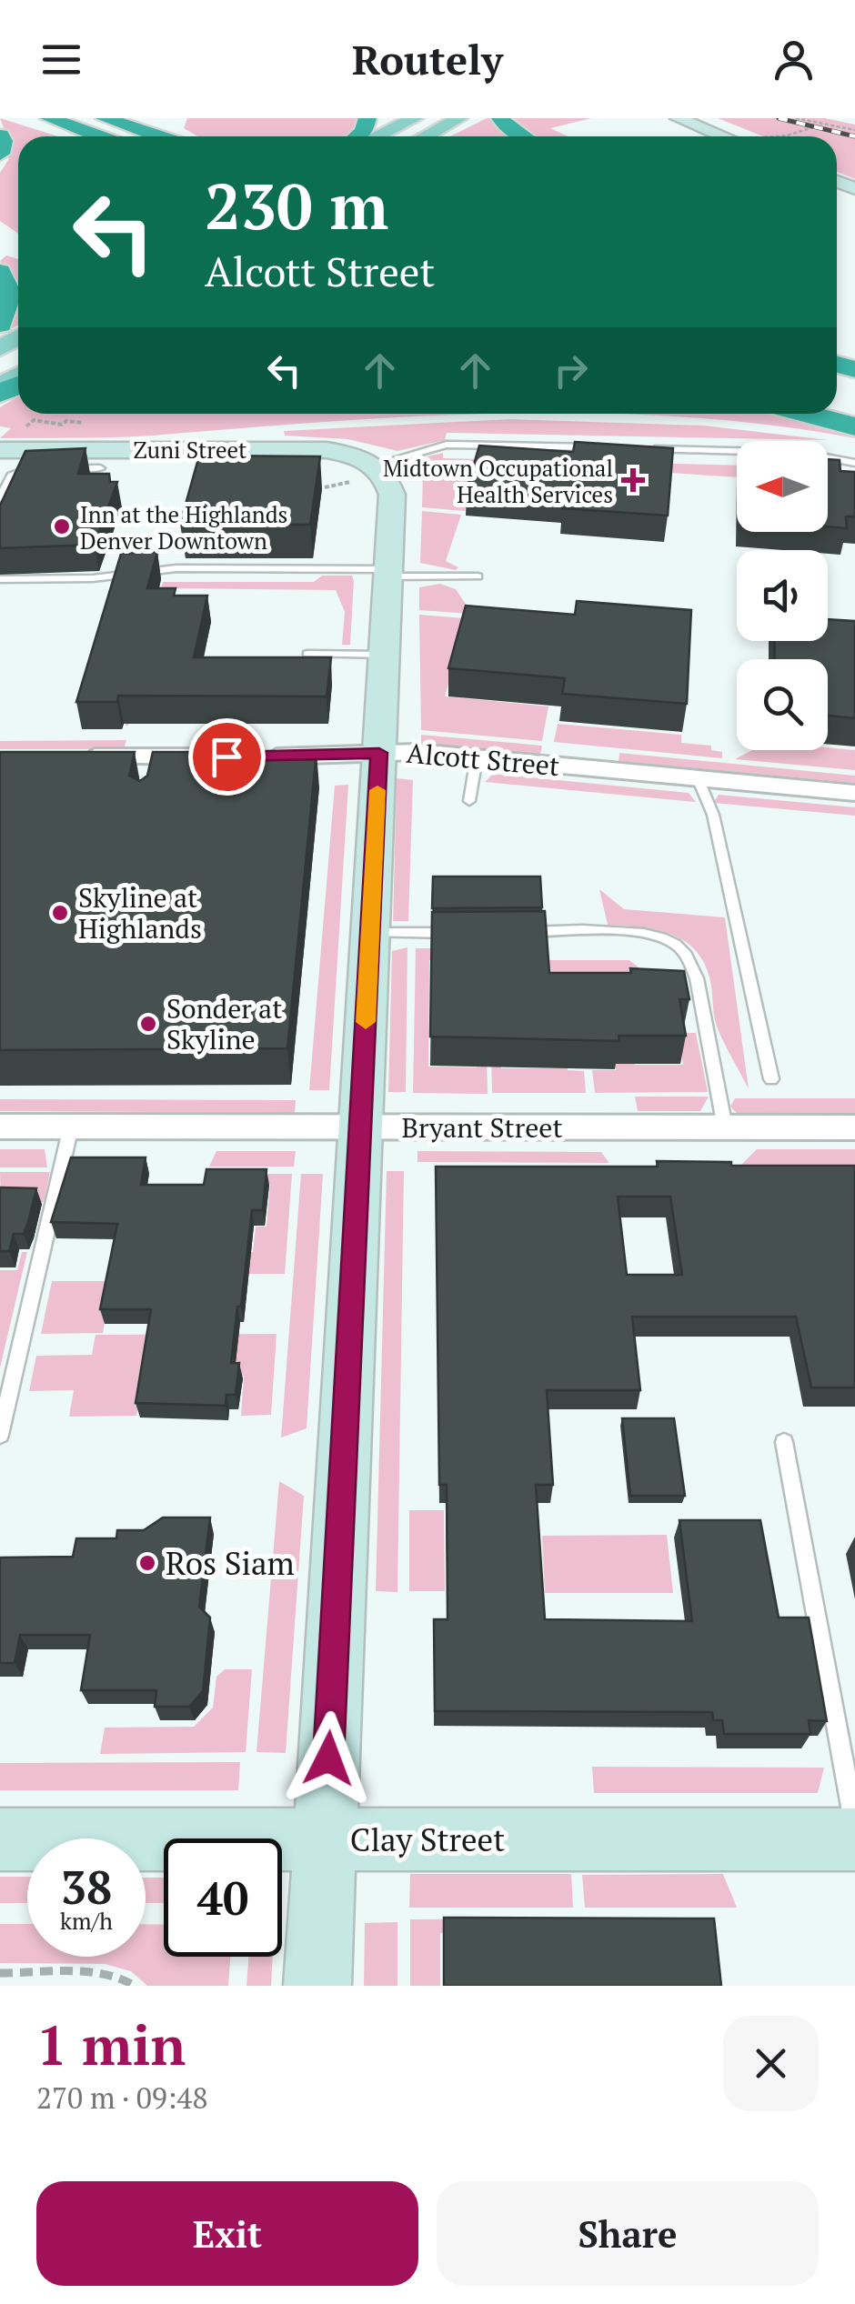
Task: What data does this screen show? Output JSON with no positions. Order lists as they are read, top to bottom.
{
  "streets": {
    "street": [
      "Zuni Street",
      "Alcott Street",
      "Bryant Street",
      "Clay Street"
    ]
  },
  "places": {
    "health": ["Midtown Occupational Health Services"],
    "other": [
      "Inn at the Highlands Denver Downtown",
      "Skyline at Highlands",
      "Sonder at Skyline",
      "Ros Siam"
    ]
  },
  "north": "left",
  "page": {
    "header": "Routely",
    "turn": ["230 m", "Alcott Street"],
    "speed": "38 km/h",
    "limit": "40",
    "heading": ["1 min", "270 m · 09:48"],
    "buttons": ["Exit", "Share"]
  }
}
